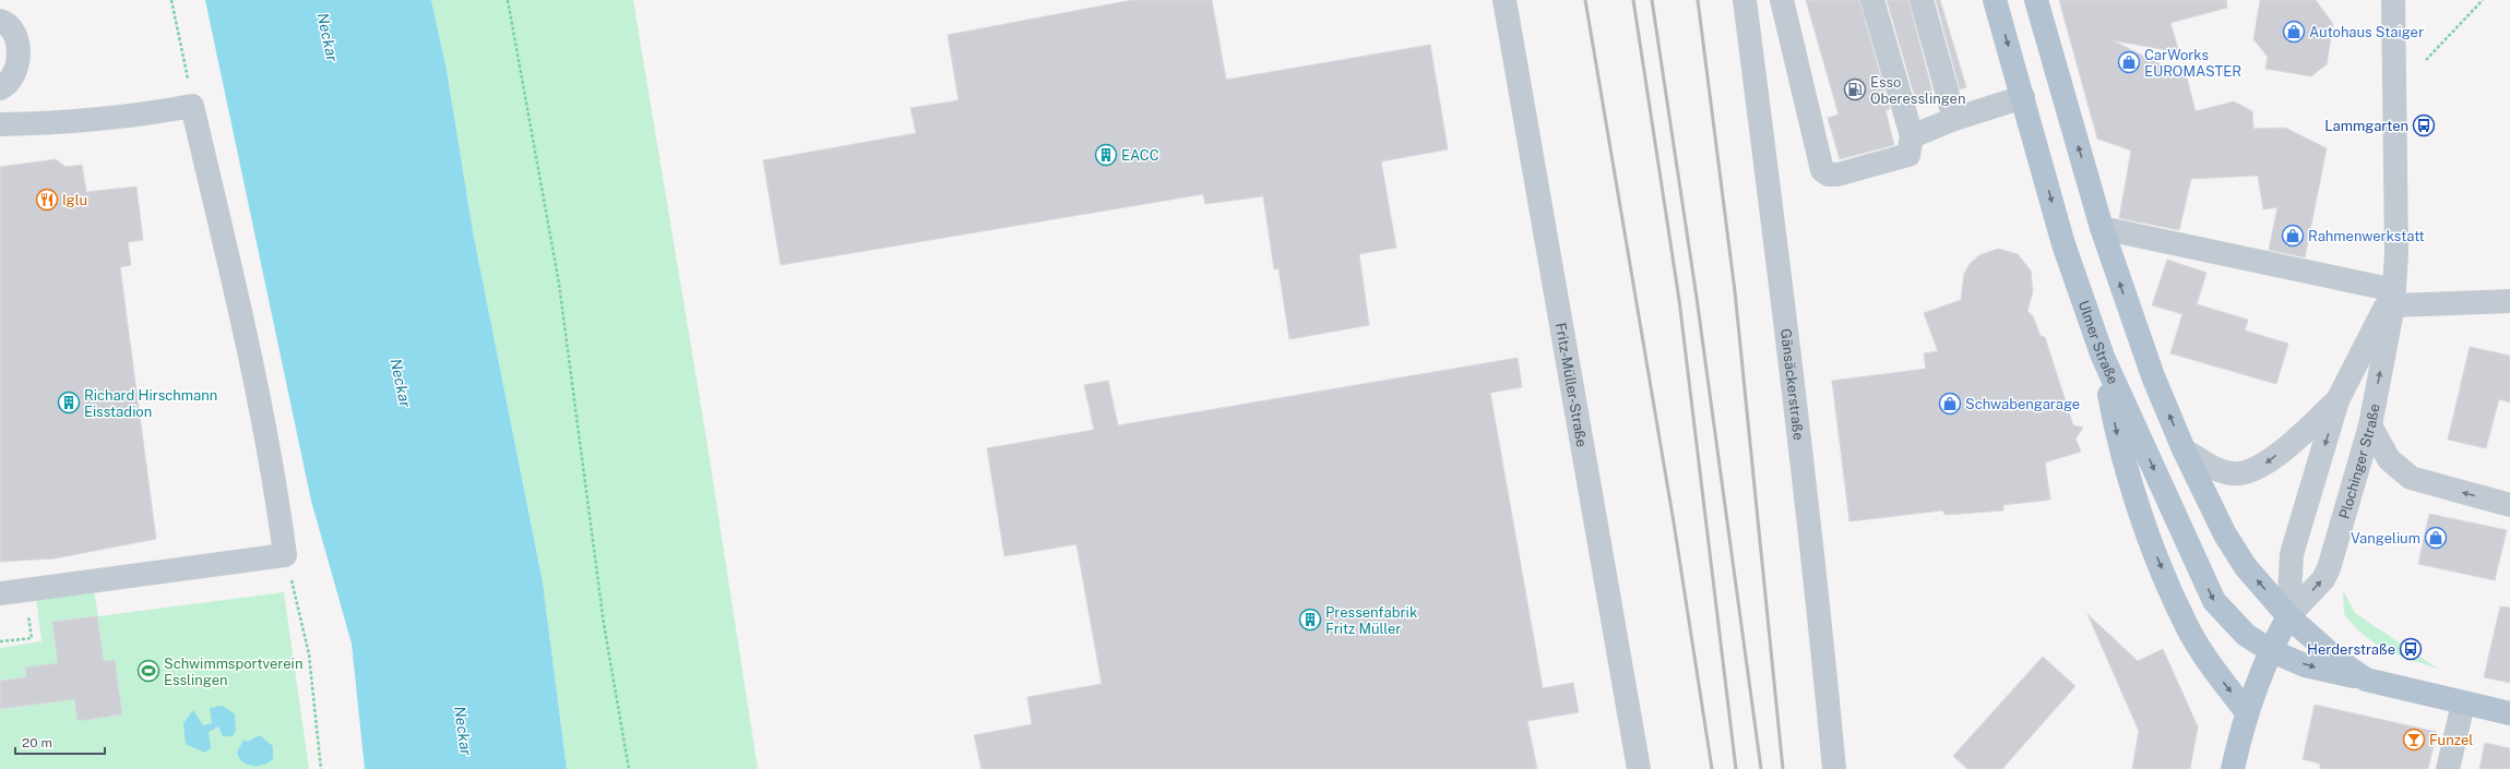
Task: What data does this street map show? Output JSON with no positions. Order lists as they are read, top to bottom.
{
  "streets": {
    "main road": ["Ulmer Straße", "Plochinger Straße"],
    "street": ["Fritz-Müller-Straße", "Gänsäckerstraße"]
  },
  "crossings": [
    ["Ulmer Straße", "Plochinger Straße"]
  ],
  "water": ["Neckar"],
  "places": {
    "shop": [
      "Autohaus Staiger",
      "CarWorks EUROMASTER",
      "Rahmenwerkstatt",
      "Schwabengarage",
      "Vangelium"
    ],
    "fuel station": ["Esso Oberesslingen"],
    "bus stop": ["Lammgarten", "Herderstraße"],
    "building": ["EACC", "Richard Hirschmann Eisstadion", "Pressenfabrik Fritz Müller"],
    "restaurant": ["Iglu"],
    "sports": ["Schwimmsportverein Esslingen"],
    "bar": ["Funzel"]
  },
  "scale_bar": "20 m"
}
